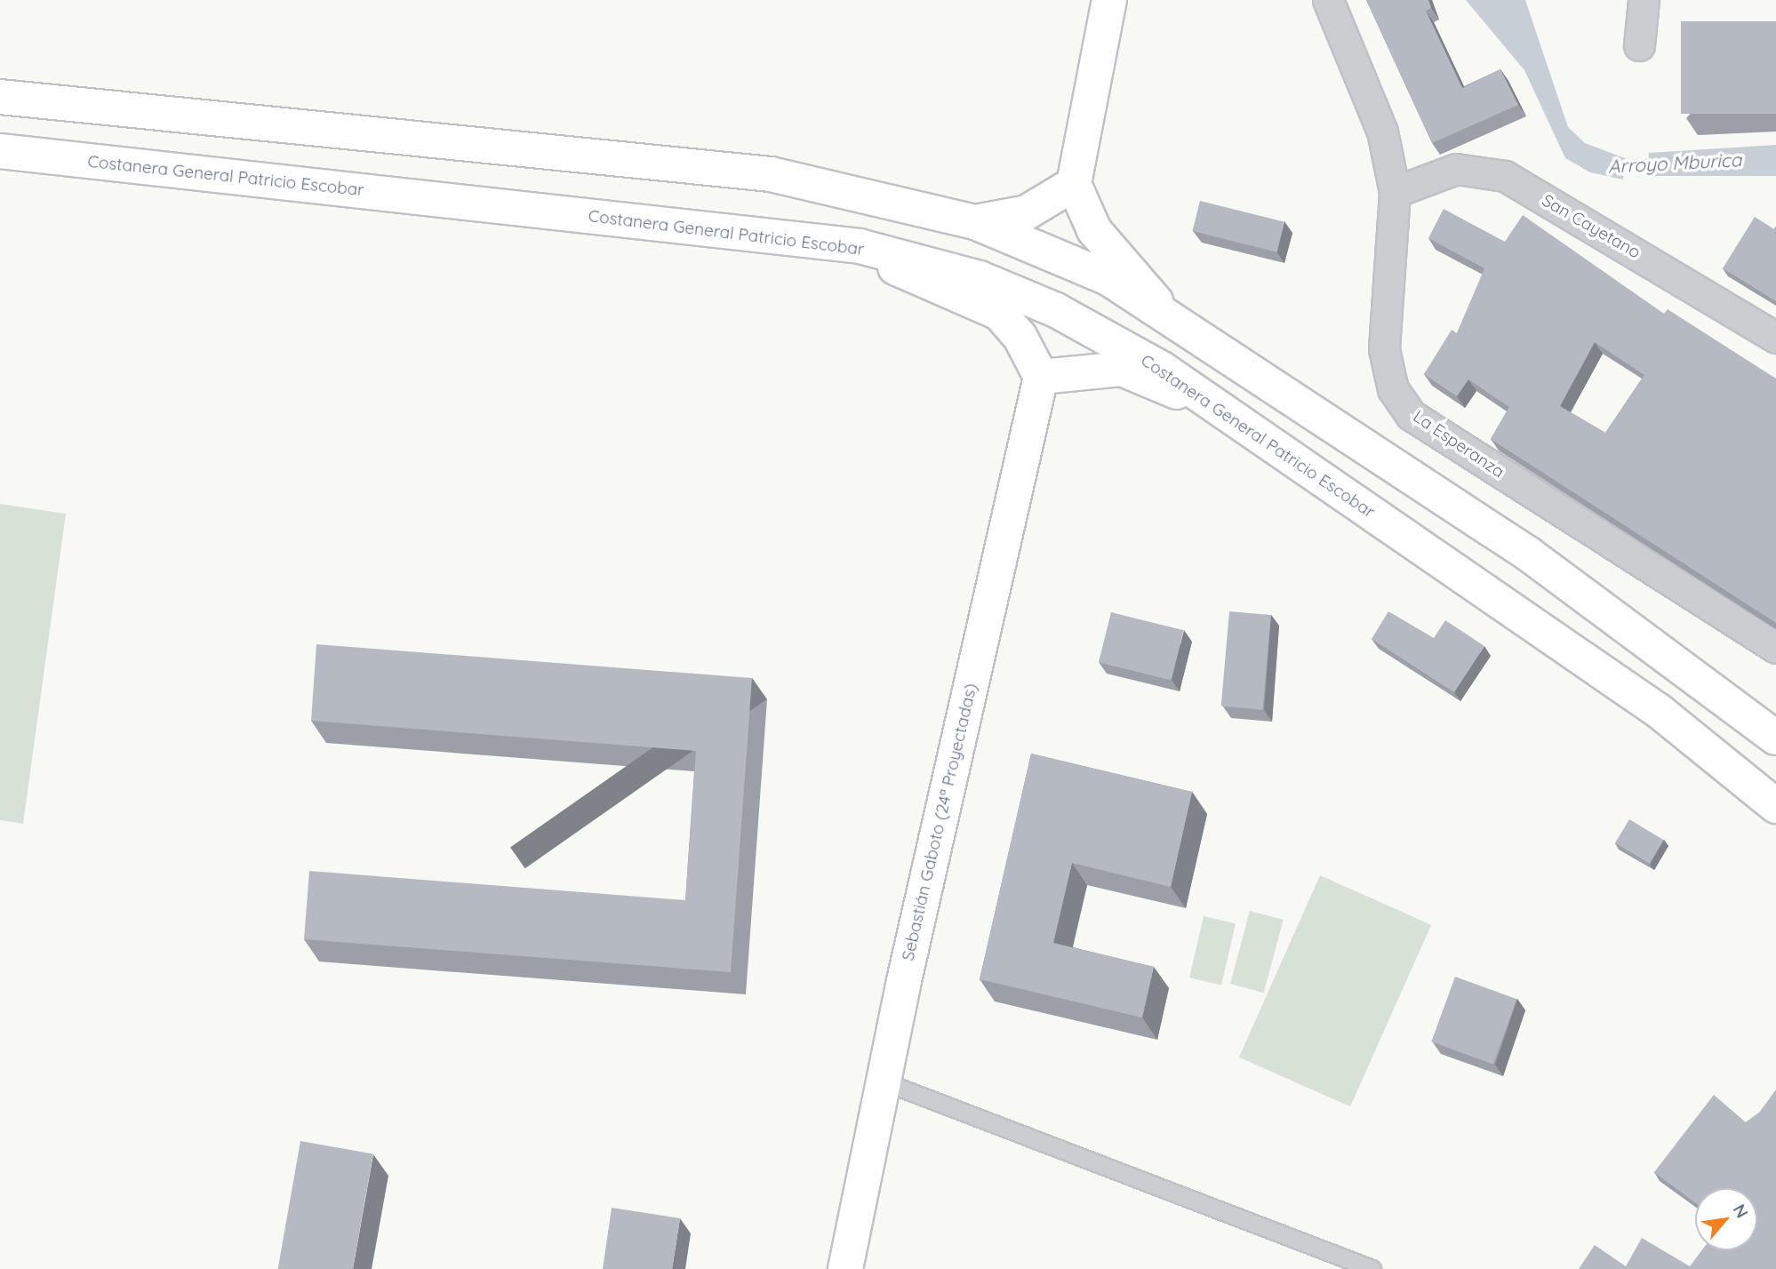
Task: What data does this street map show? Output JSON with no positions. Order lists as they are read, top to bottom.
{
  "streets": {
    "main road": ["Costanera General Patricio Escobar", "Sebastián Gaboto (24ª Proyectadas)"],
    "street": ["San Cayetano", "La Esperanza"]
  },
  "crossings": [
    ["San Cayetano", "La Esperanza"]
  ],
  "water": ["Arroyo Mburica"],
  "north": "top right"
}
